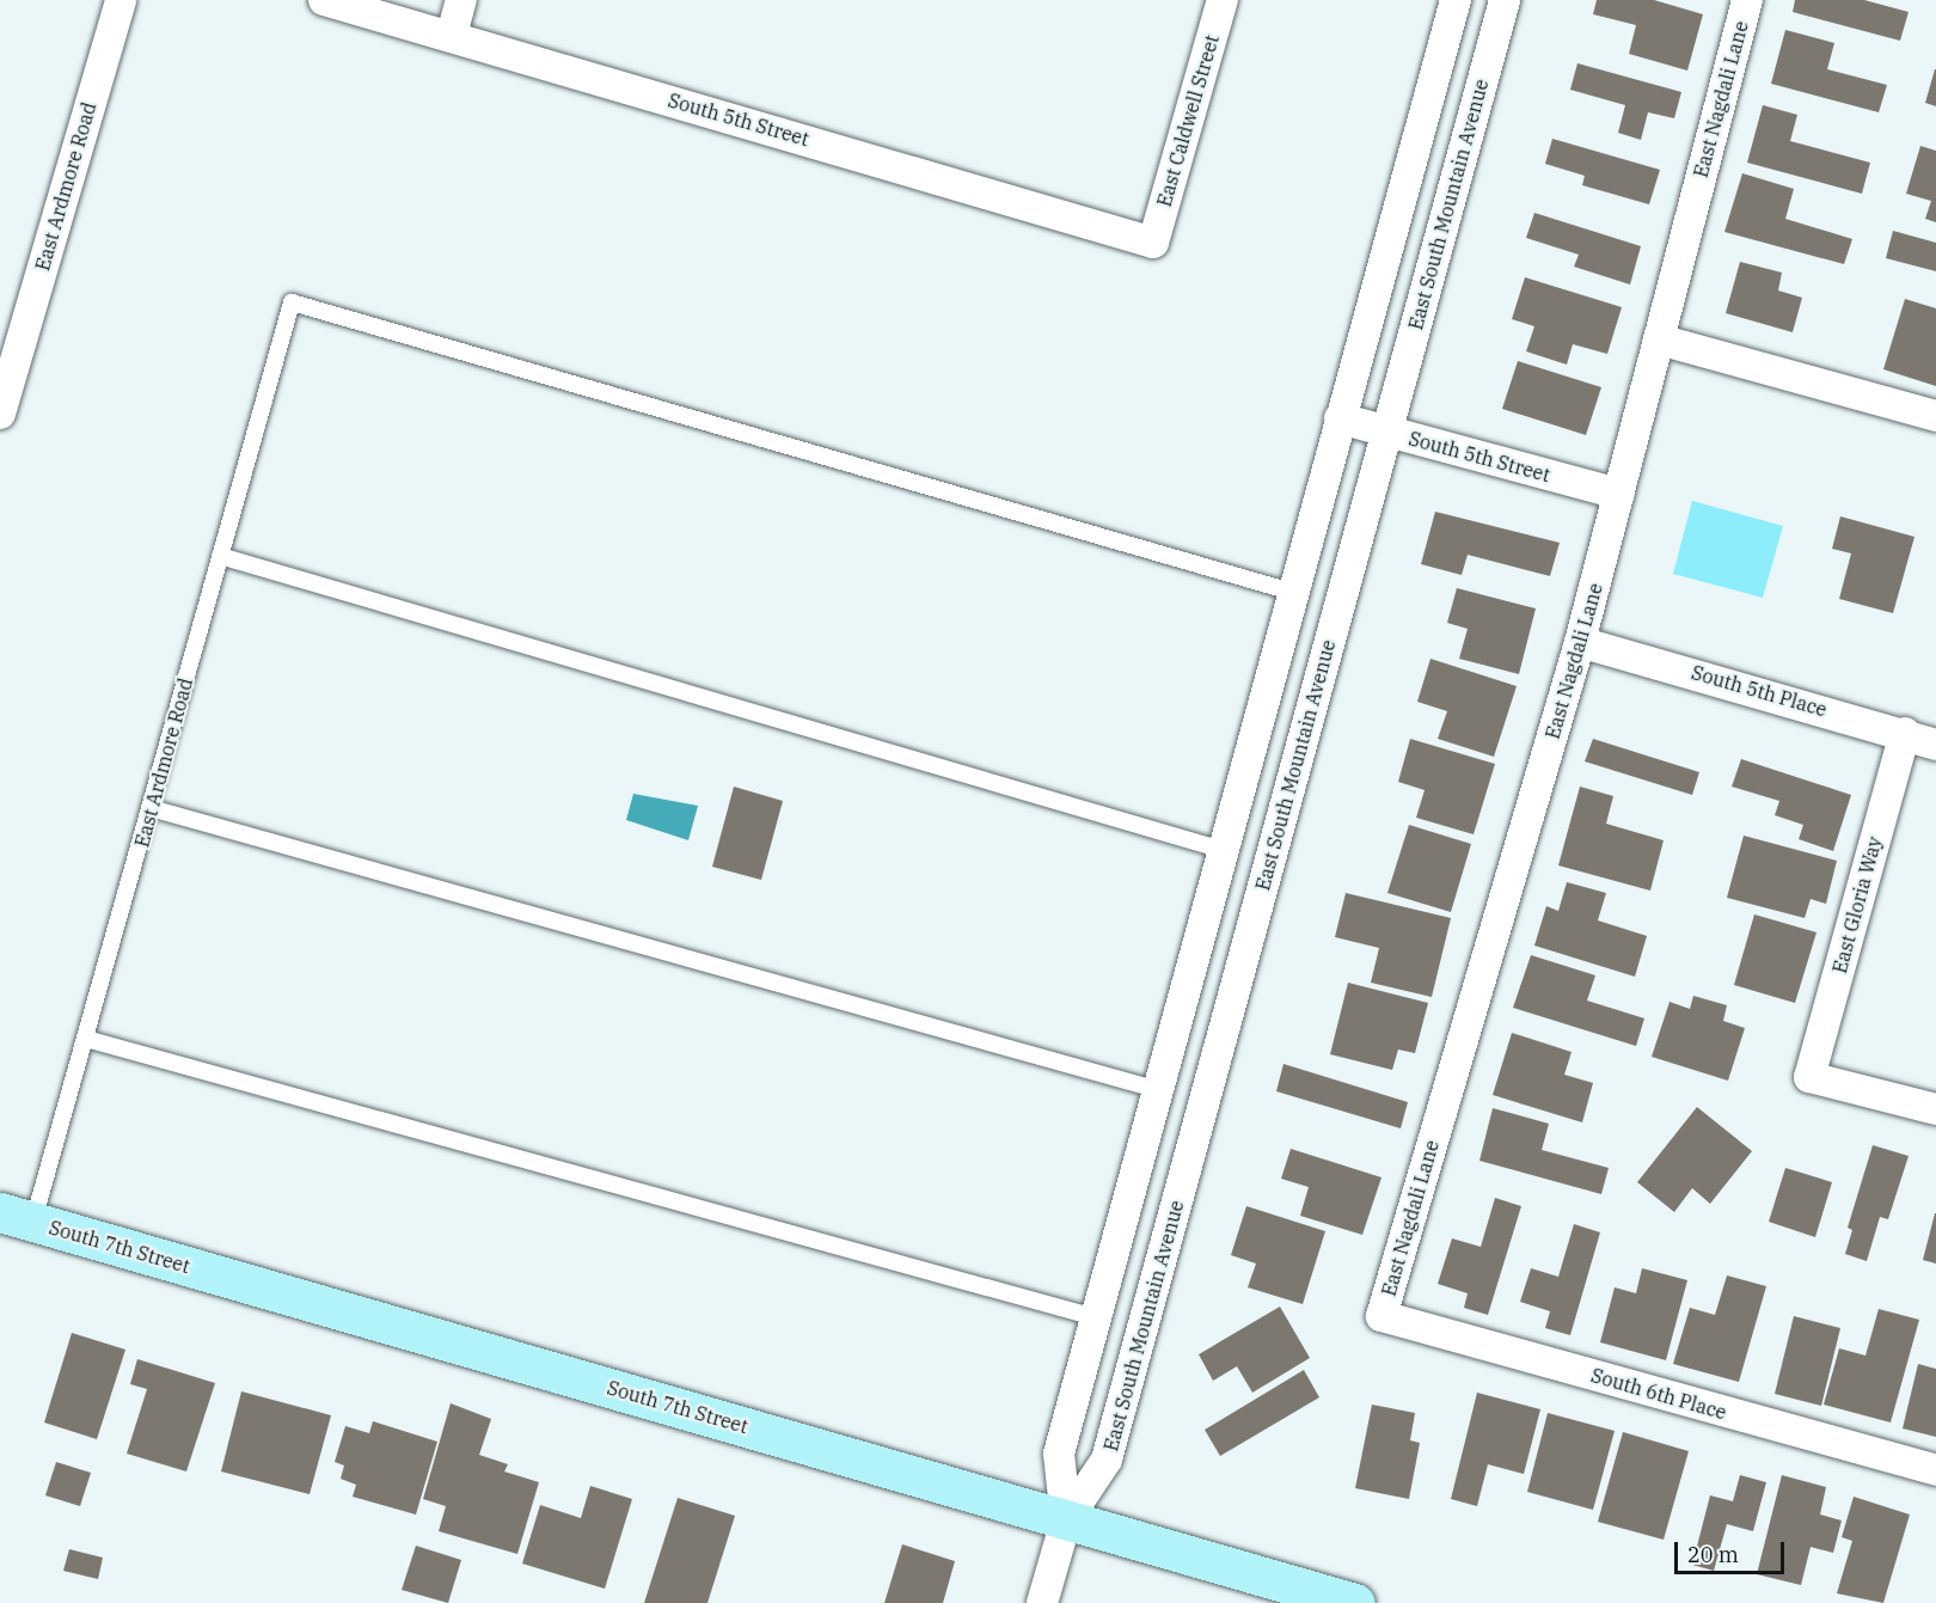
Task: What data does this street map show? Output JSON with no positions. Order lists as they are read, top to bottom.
{
  "streets": {
    "main road": ["South 7th Street"],
    "street": [
      "East Nagdali Lane",
      "South 5th Street",
      "East Caldwell Street",
      "East Ardmore Road",
      "East South Mountain Avenue",
      "South 5th Place",
      "East Gloria Way",
      "South 6th Place"
    ]
  },
  "crossings": [
    ["East Nagdali Lane", "South 5th Street"],
    ["East Nagdali Lane", "South 5th Place"],
    ["East Nagdali Lane", "South 6th Place"],
    ["South 5th Street", "East Caldwell Street"],
    ["South 5th Street", "East South Mountain Avenue"],
    ["East Ardmore Road", "East South Mountain Avenue"],
    ["East Ardmore Road", "South 7th Street"],
    ["East South Mountain Avenue", "South 7th Street"],
    ["South 5th Place", "East Gloria Way"]
  ],
  "scale_bar": "20 m"
}
